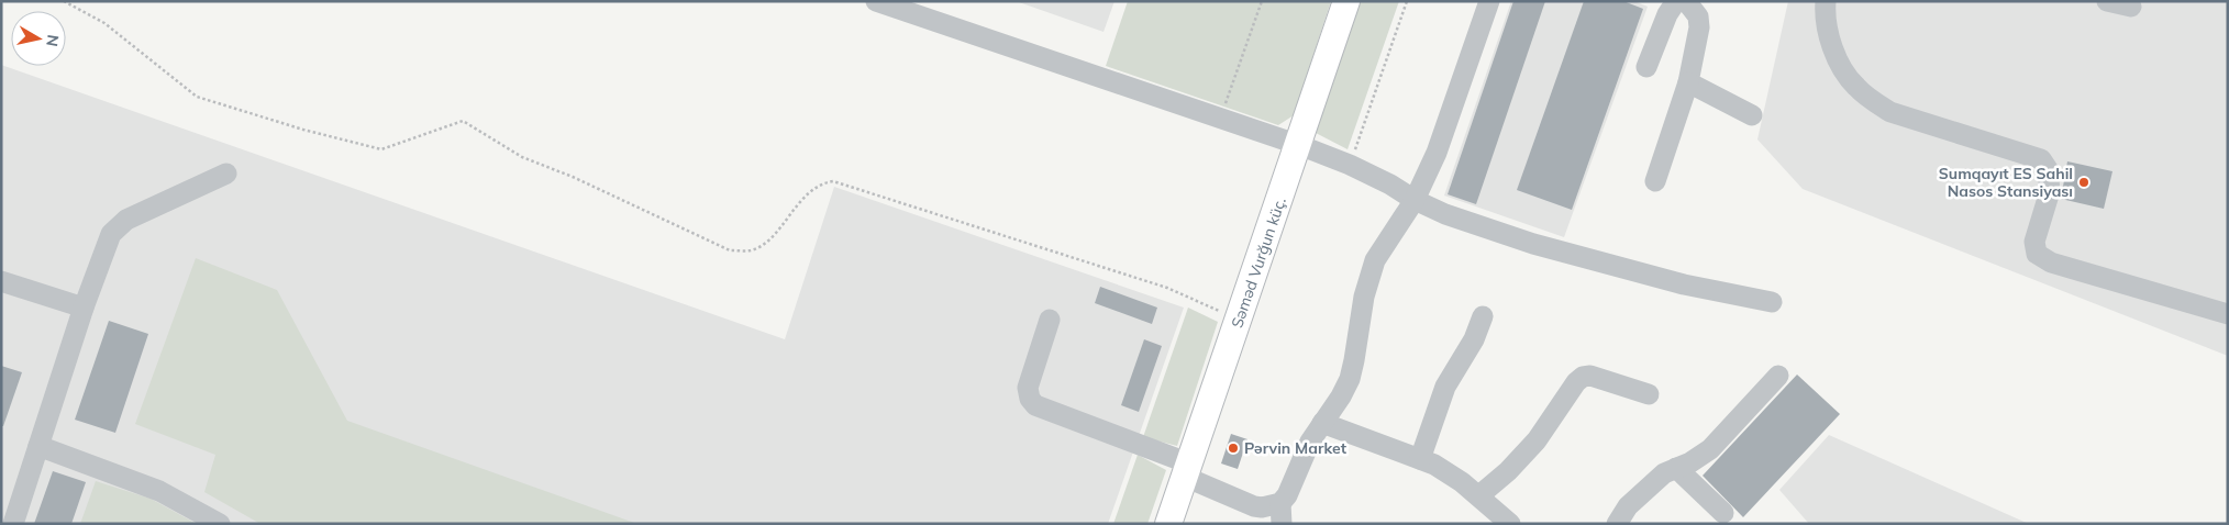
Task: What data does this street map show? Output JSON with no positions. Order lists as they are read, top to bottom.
{
  "streets": {
    "main road": ["Səməd Vurğun küç."]
  },
  "places": ["Sumqayıt ES Sahil Nasos Stansiyası", "Pərvin Market"],
  "north": "right"
}
